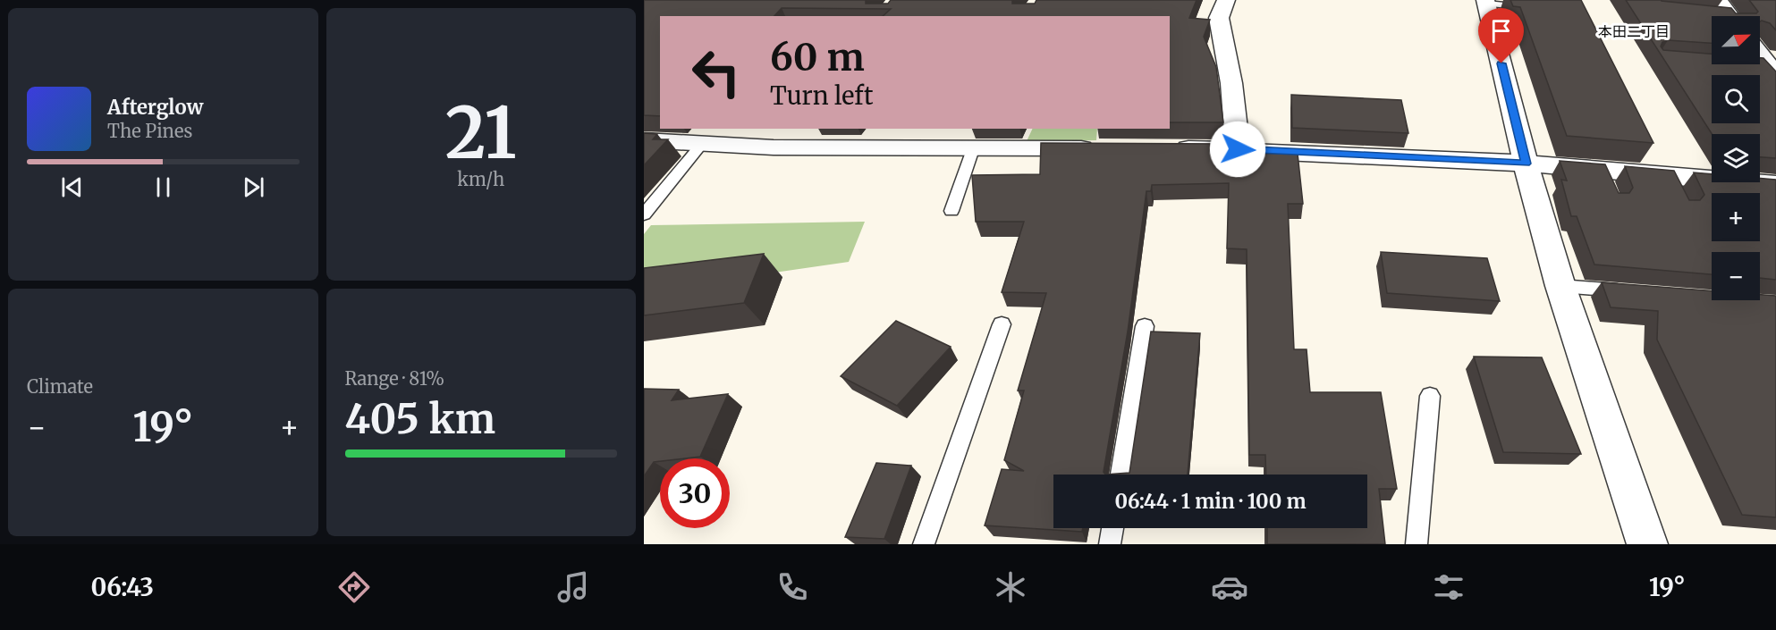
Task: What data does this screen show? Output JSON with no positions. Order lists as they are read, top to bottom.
{
  "districts": ["本田二丁目"],
  "north": "top right",
  "page": {
    "tile": [
      ["21", "km/h"],
      "Climate",
      ["Range · 81%", "405 km"]
    ],
    "map_buttons": ["+", "−"],
    "turn": ["60 m", "Turn left"],
    "song": ["Afterglow", "The Pines"],
    "heat": ["−", "19°", "+"],
    "limit": "30",
    "trip": "06:44 · 1 min · 100 m",
    "tabs": ["06:43", "19°"]
  }
}
